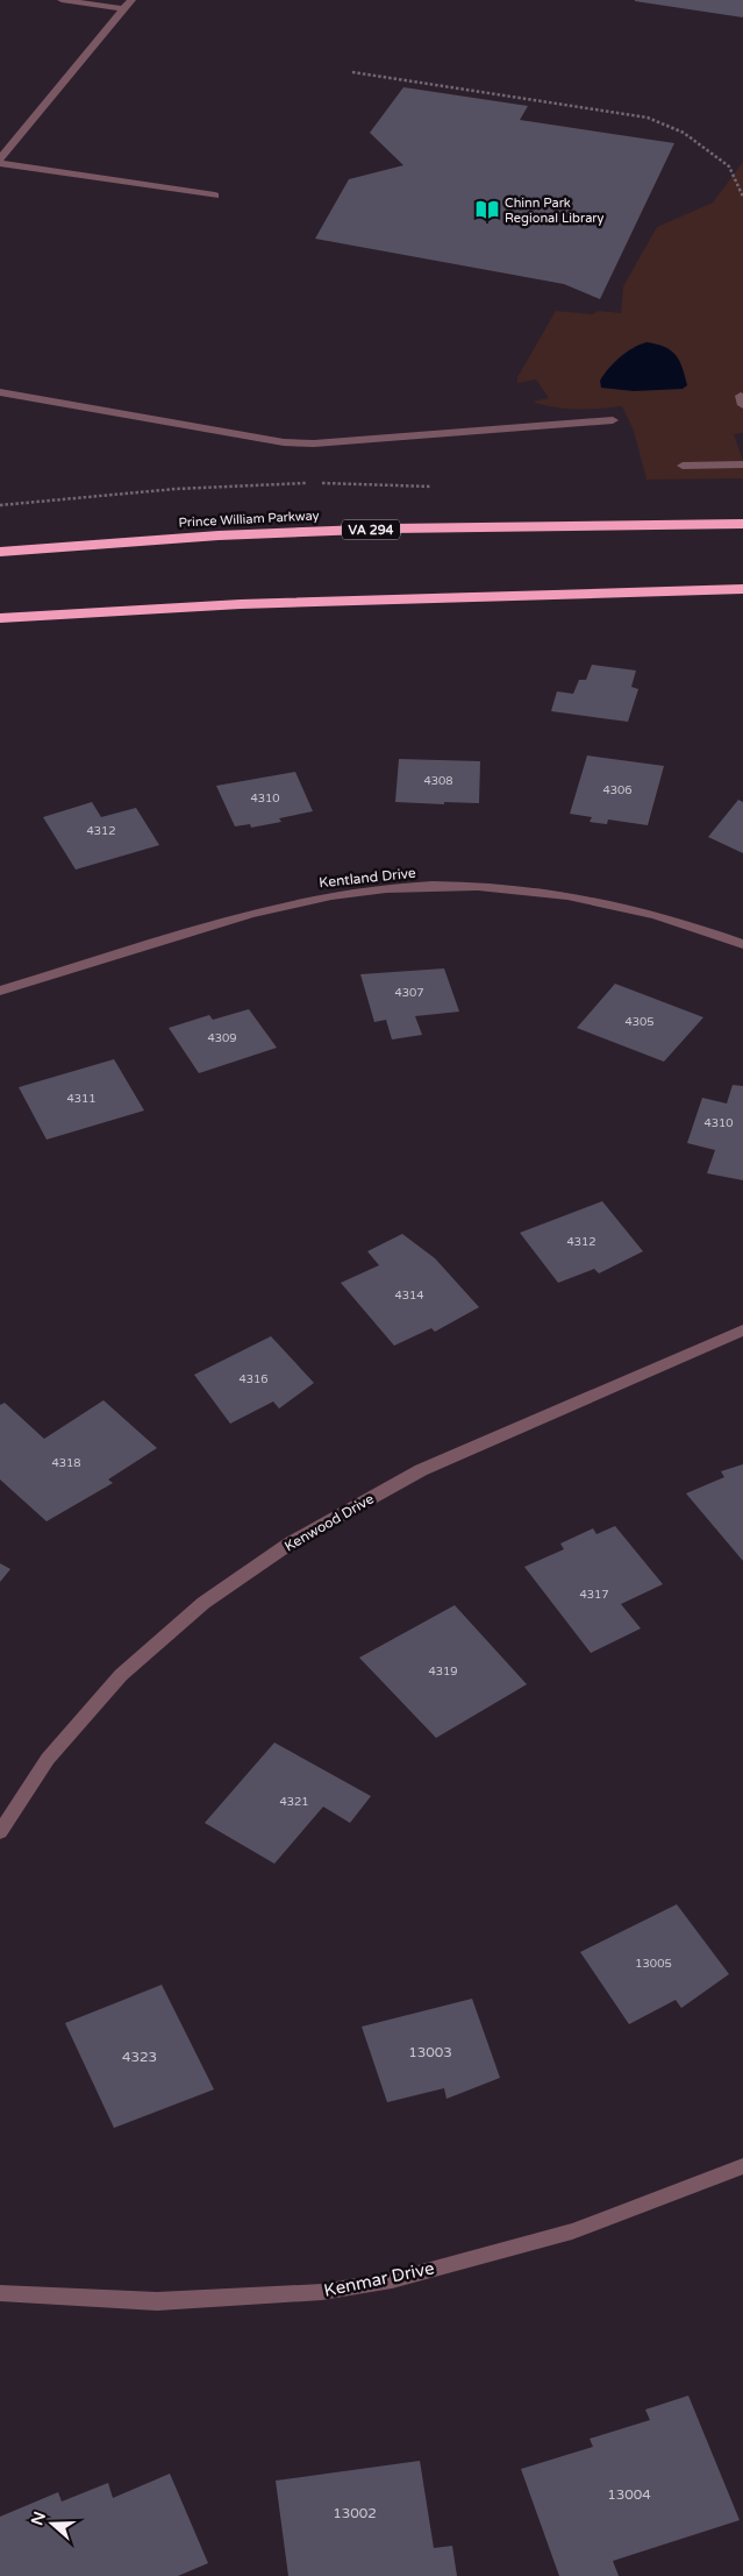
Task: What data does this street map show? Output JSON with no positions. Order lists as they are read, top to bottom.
{
  "streets": {
    "highway": ["Prince William Parkway", "VA 294"],
    "street": ["Kentland Drive", "Kenwood Drive", "Kenmar Drive"]
  },
  "places": {
    "library": ["Chinn Park Regional Library"]
  },
  "house_numbers": [
    "4308",
    "4306",
    "4310",
    "4312",
    "4307",
    "4305",
    "4309",
    "4311",
    "4310",
    "4312",
    "4314",
    "4316",
    "4318",
    "4317",
    "4319",
    "4321",
    "13005",
    "13003",
    "4323",
    "13004",
    "13002"
  ],
  "north": "left"
}
